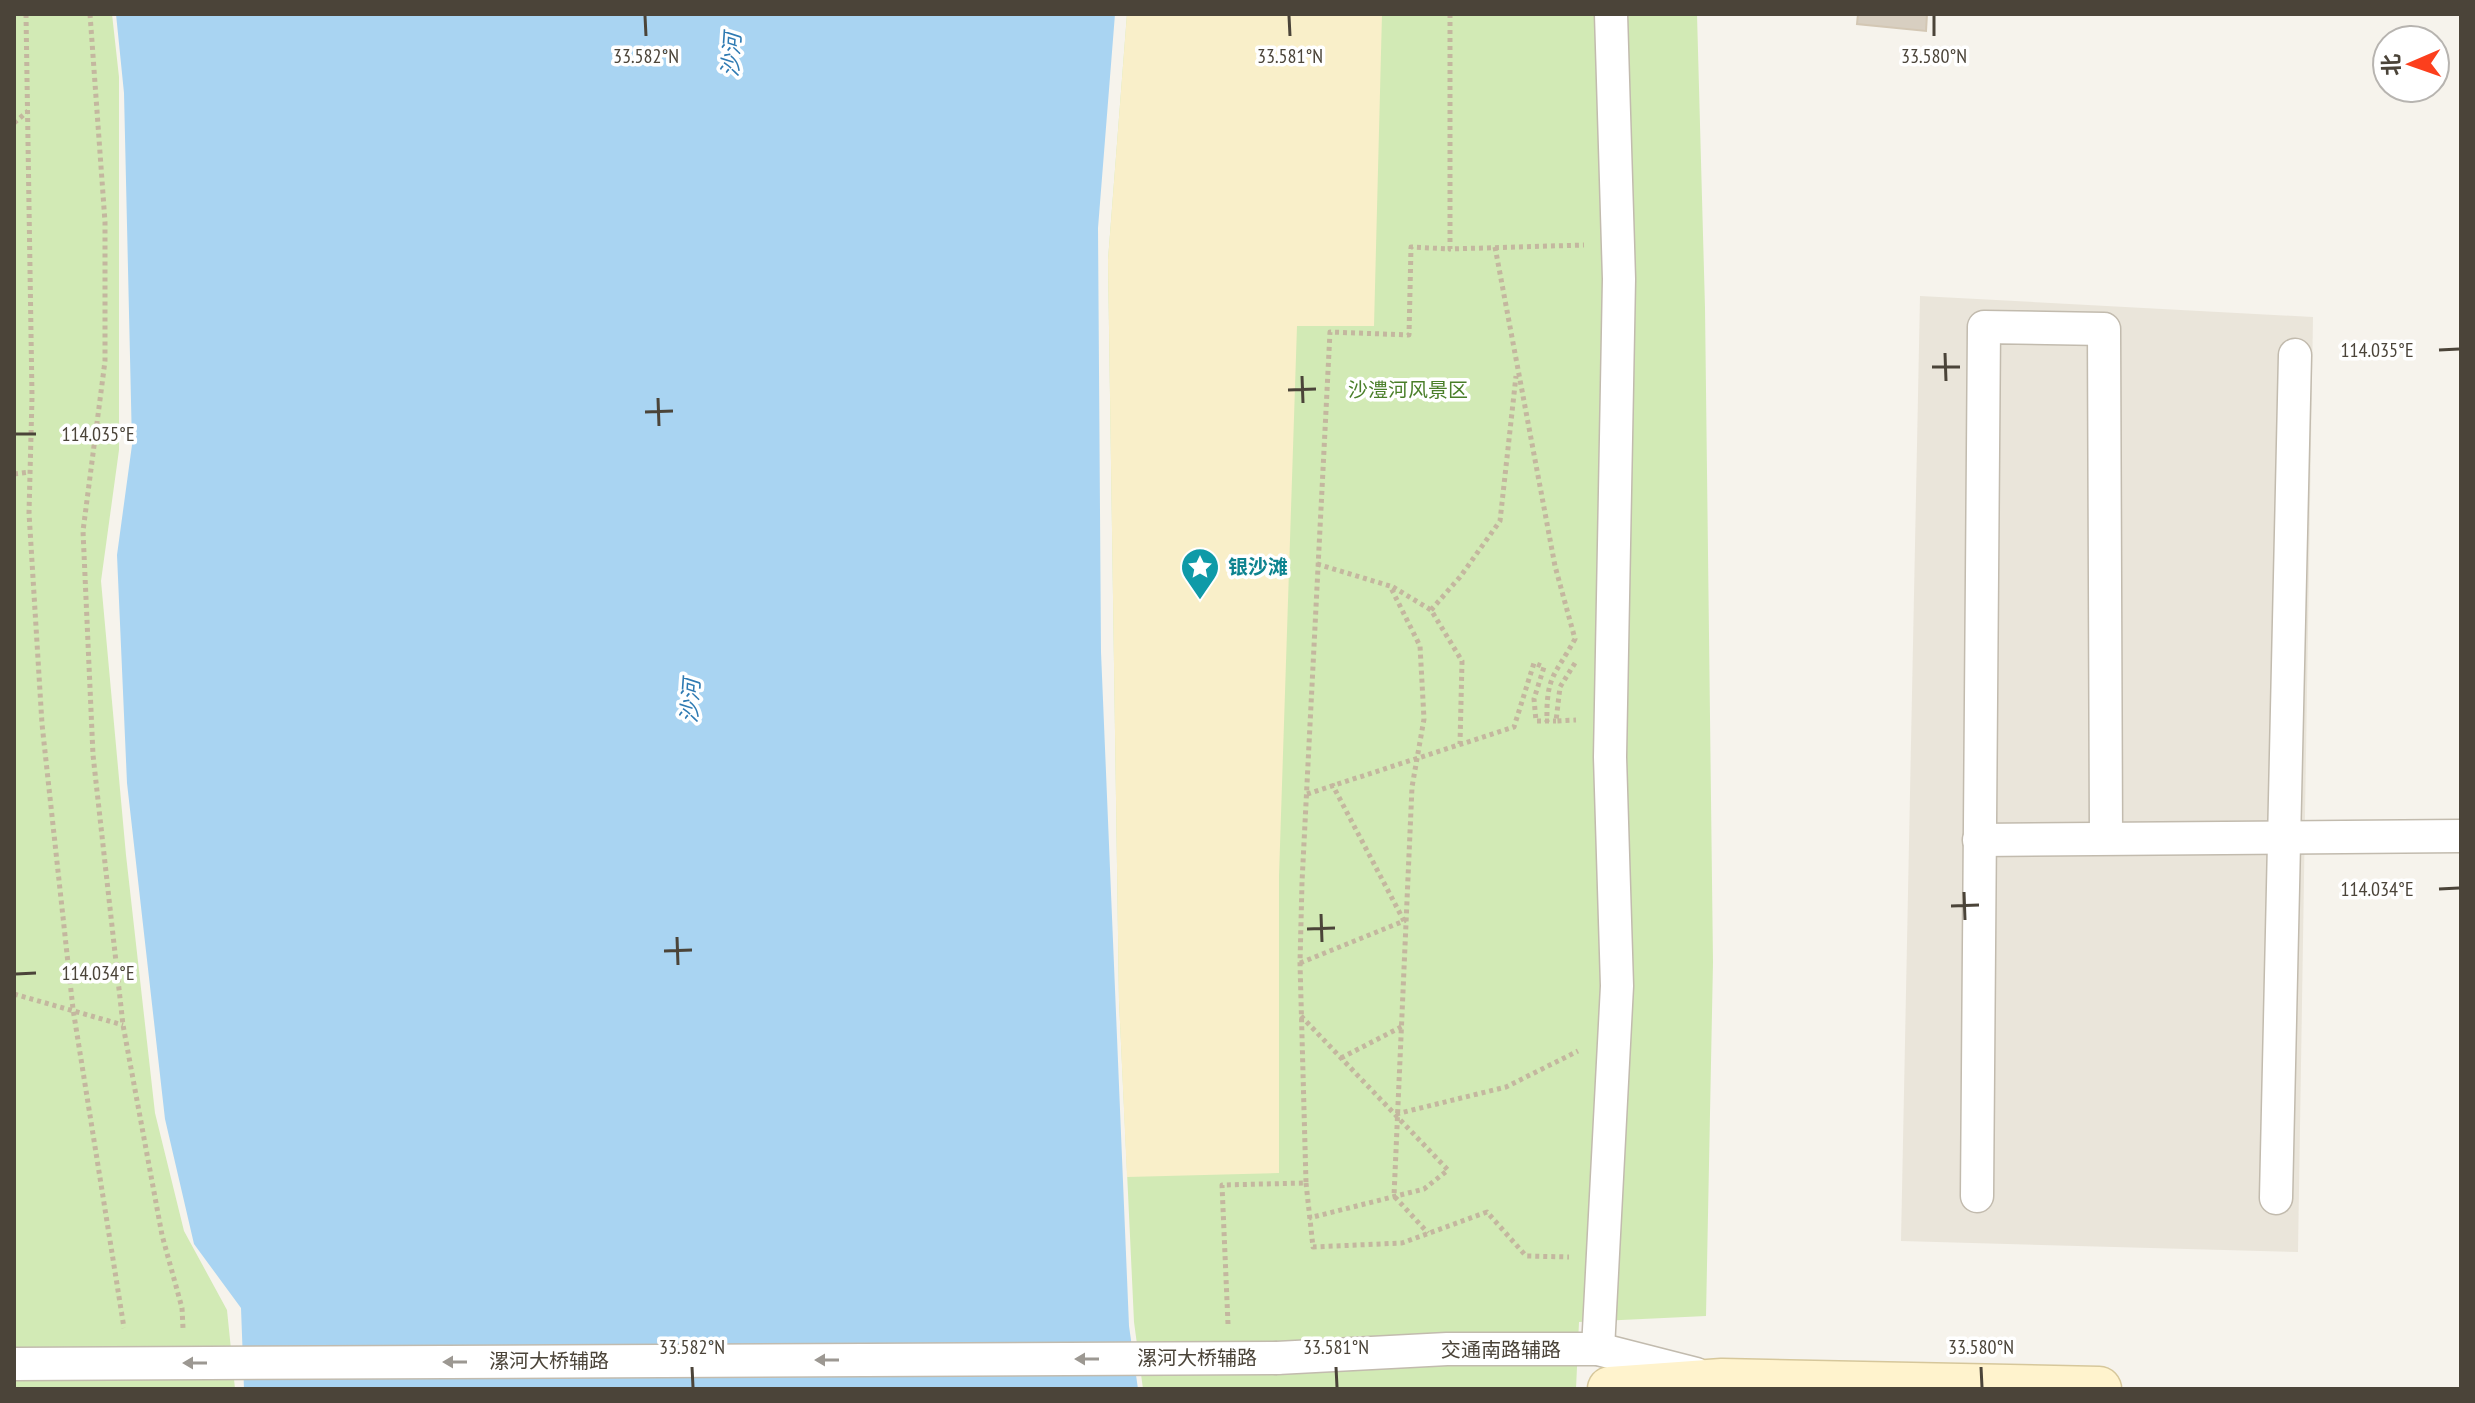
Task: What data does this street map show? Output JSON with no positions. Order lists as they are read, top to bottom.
{
  "streets": {
    "street": ["交通南路辅路", "漯河大桥辅路"]
  },
  "crossings": [
    ["交通南路辅路", "漯河大桥辅路"]
  ],
  "one_way": ["漯河大桥辅路"],
  "water": ["沙河"],
  "parks": ["沙澧河风景区"],
  "places": {
    "place": ["银沙滩"]
  },
  "north": "left",
  "coordinates": [
    "33.582°N",
    "33.581°N",
    "33.580°N",
    "114.035°E",
    "114.034°E"
  ]
}
